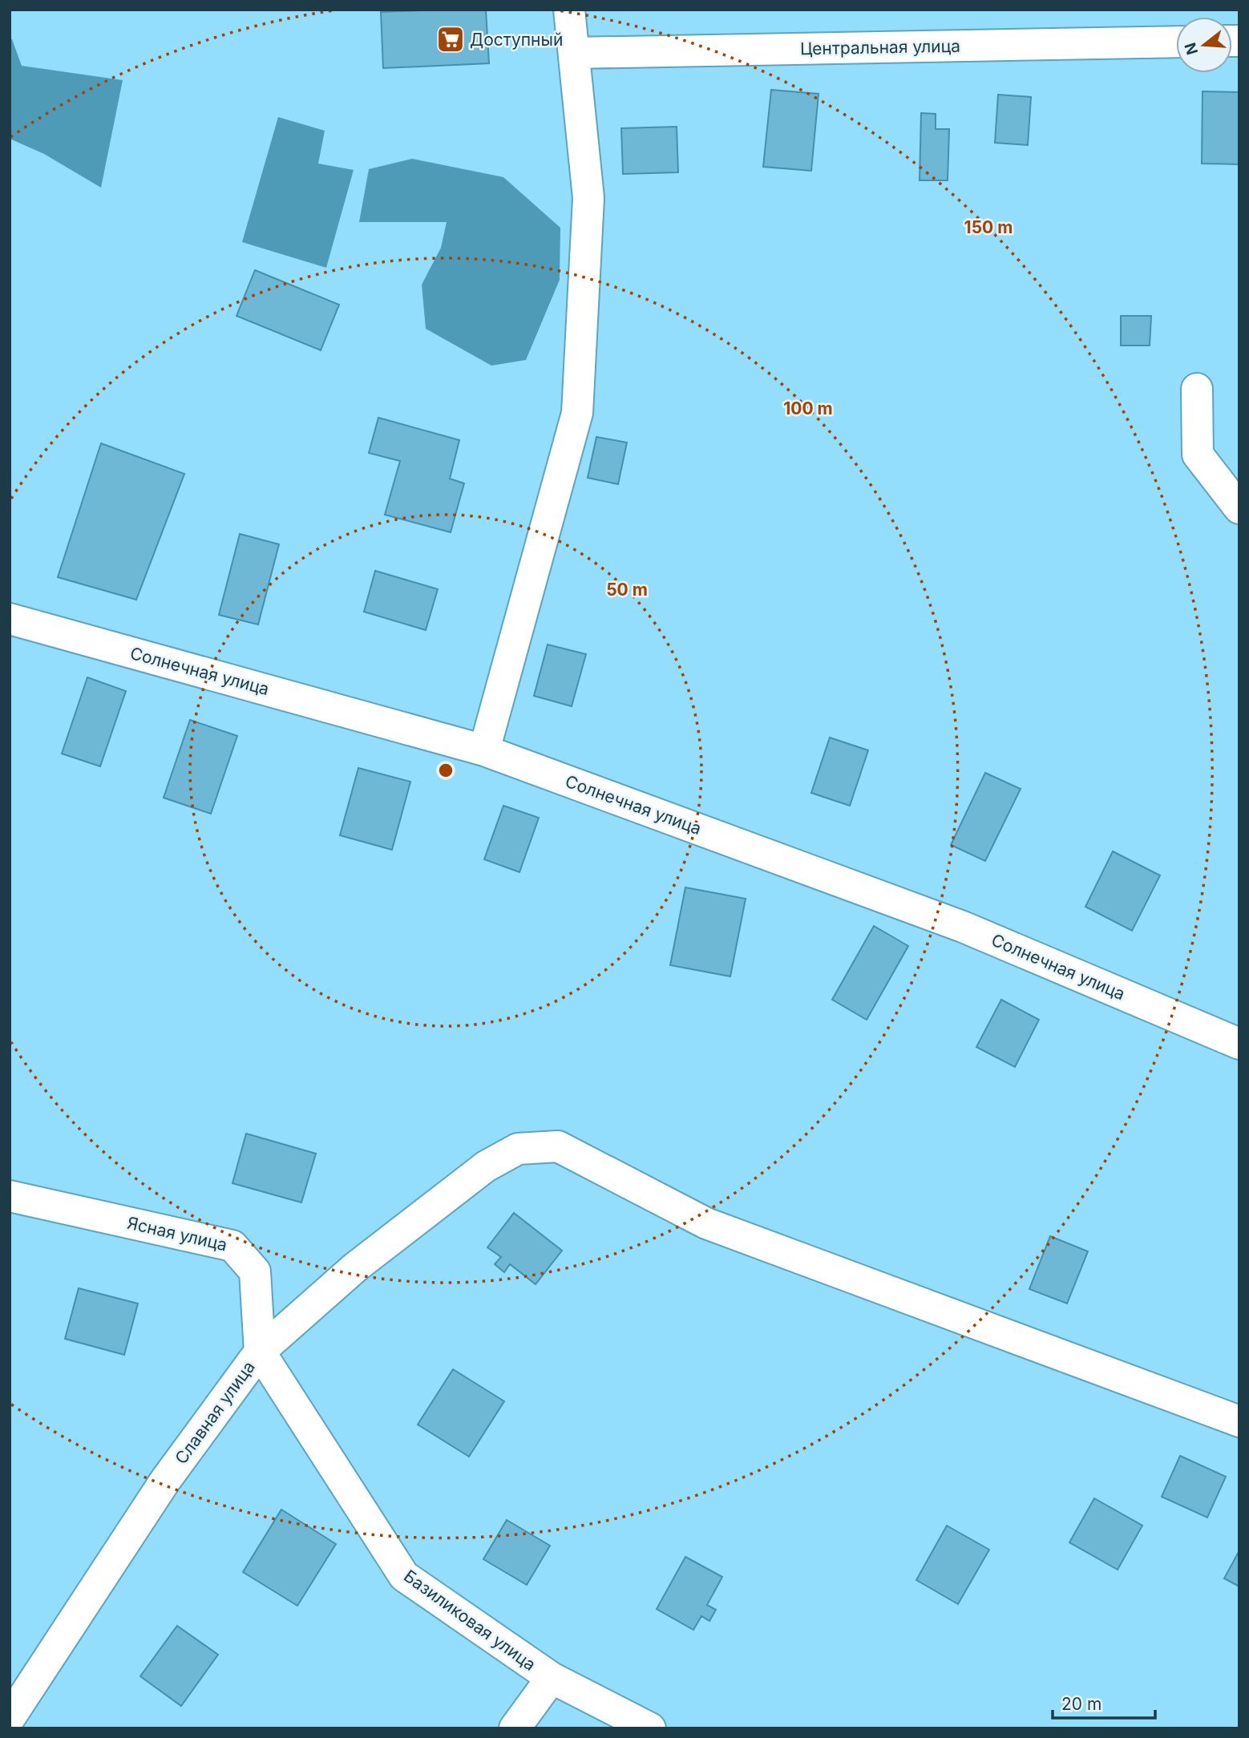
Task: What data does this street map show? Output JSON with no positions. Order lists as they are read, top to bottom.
{
  "streets": {
    "street": [
      "Центральная улица",
      "Солнечная улица",
      "Ясная улица",
      "Славная улица",
      "Базиликовая улица"
    ]
  },
  "crossings": [
    ["Ясная улица", "Славная улица"],
    ["Ясная улица", "Базиликовая улица"],
    ["Славная улица", "Базиликовая улица"]
  ],
  "places": {
    "supermarket": ["Доступный"]
  },
  "scale_bar": "20 m",
  "north": "left",
  "rings": ["150 m", "100 m", "50 m"]
}
